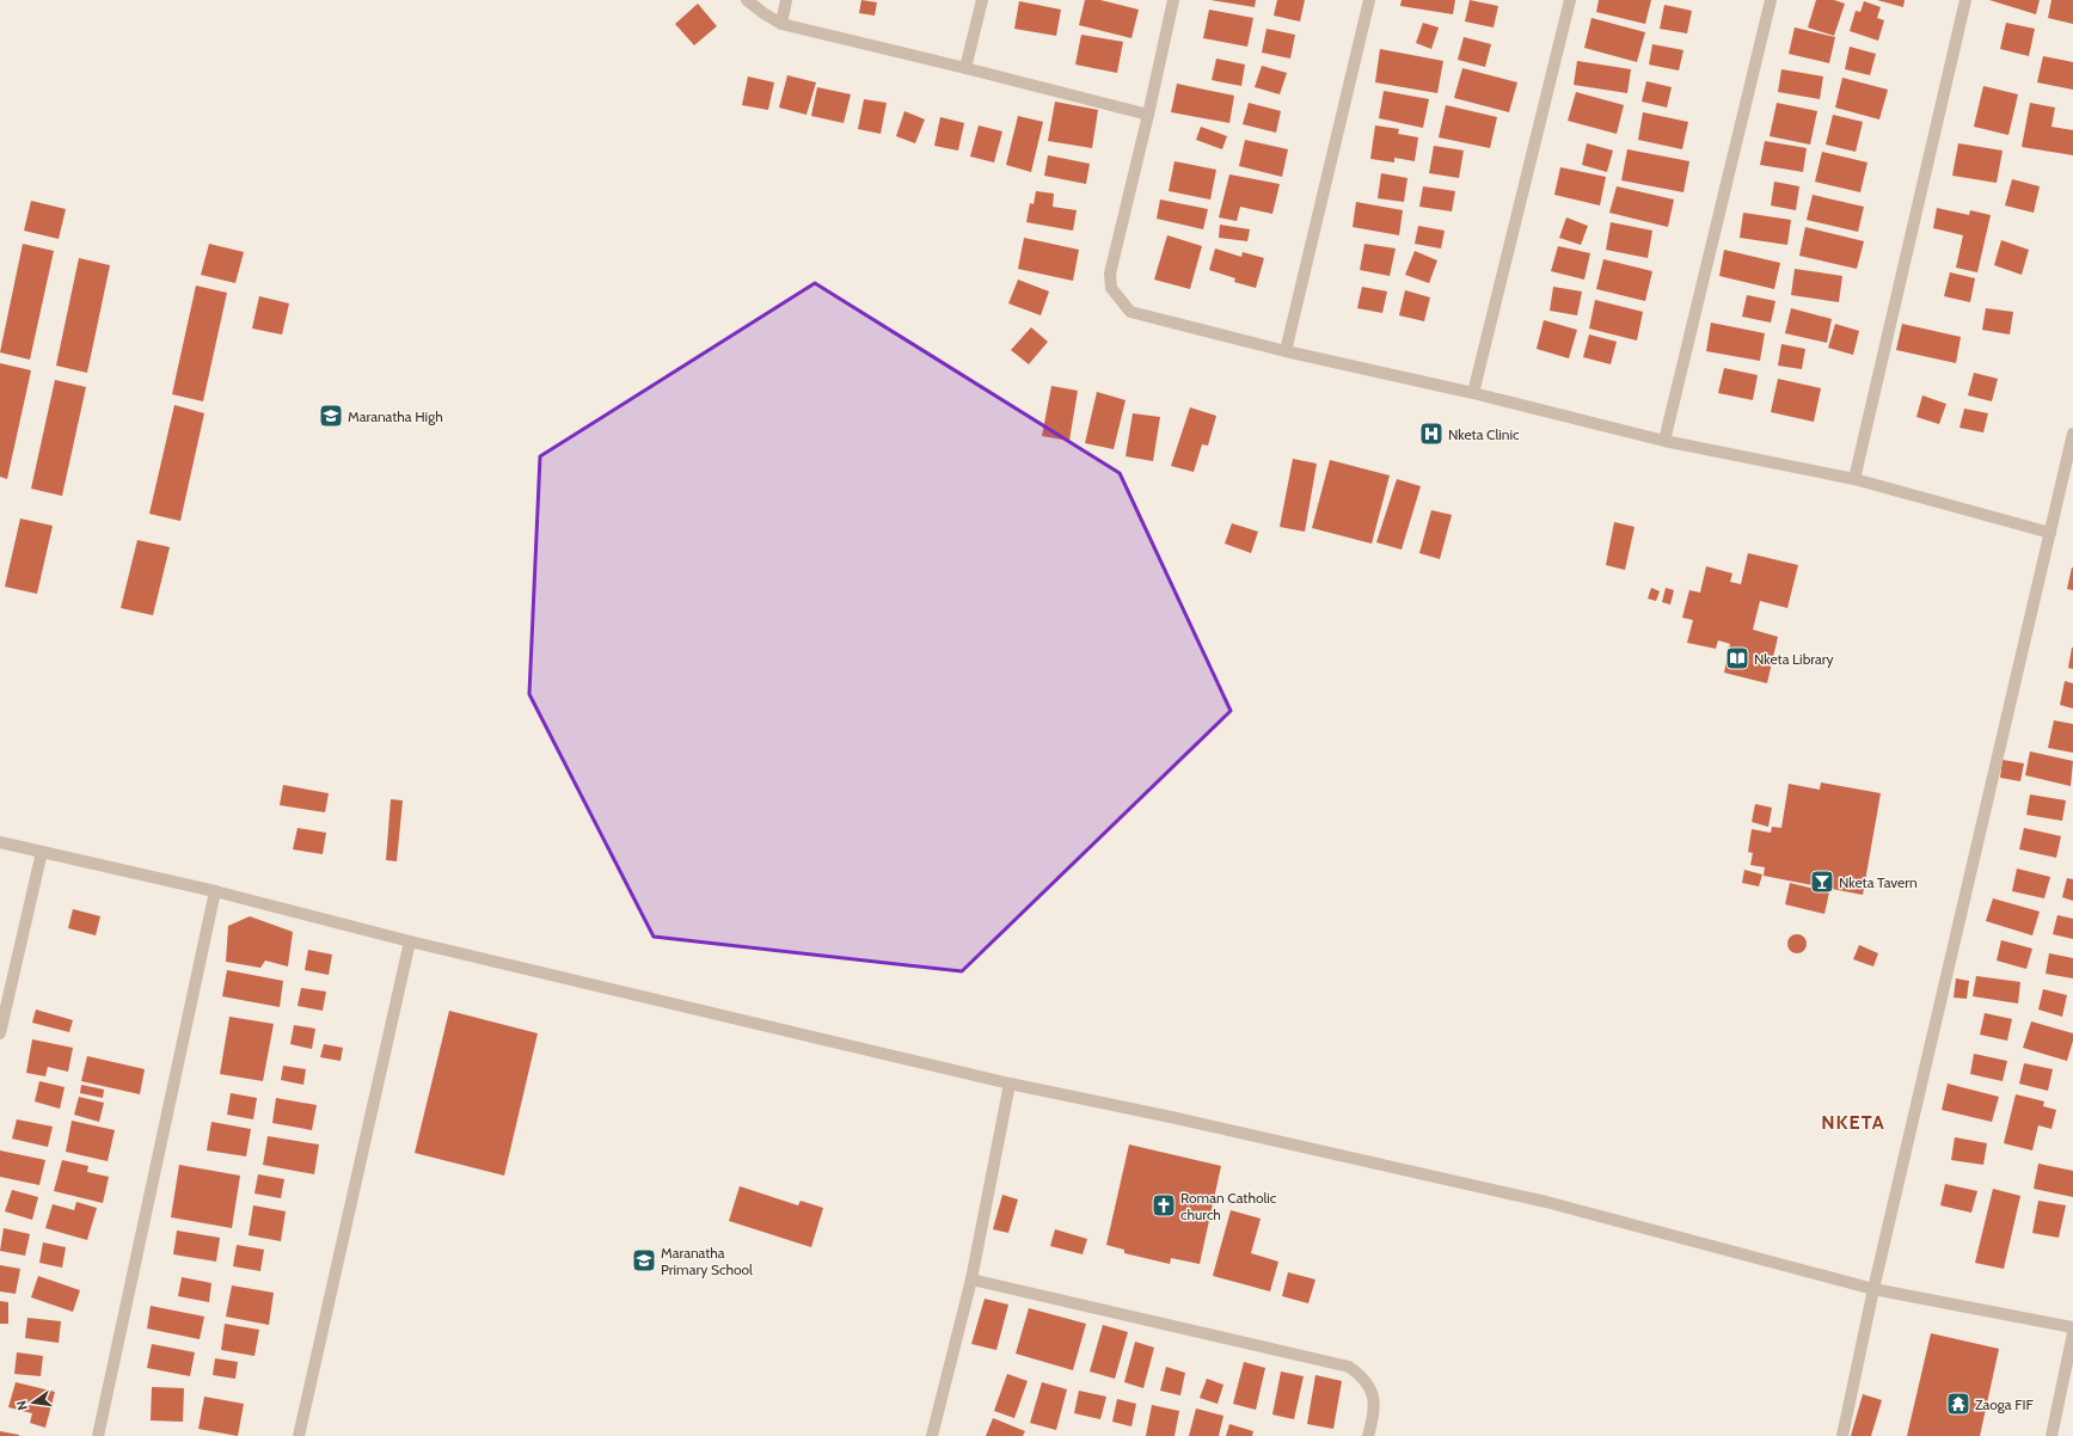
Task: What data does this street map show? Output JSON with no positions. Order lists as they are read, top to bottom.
{
  "districts": ["NKETA"],
  "places": {
    "school or university": ["Maranatha High", "Maranatha Primary School"],
    "hospital": ["Nketa Clinic"],
    "library": ["Nketa Library"],
    "bar": ["Nketa Tavern"],
    "church": ["Roman Catholic church"],
    "temple": ["Zaoga FIF"]
  },
  "north": "left"
}
